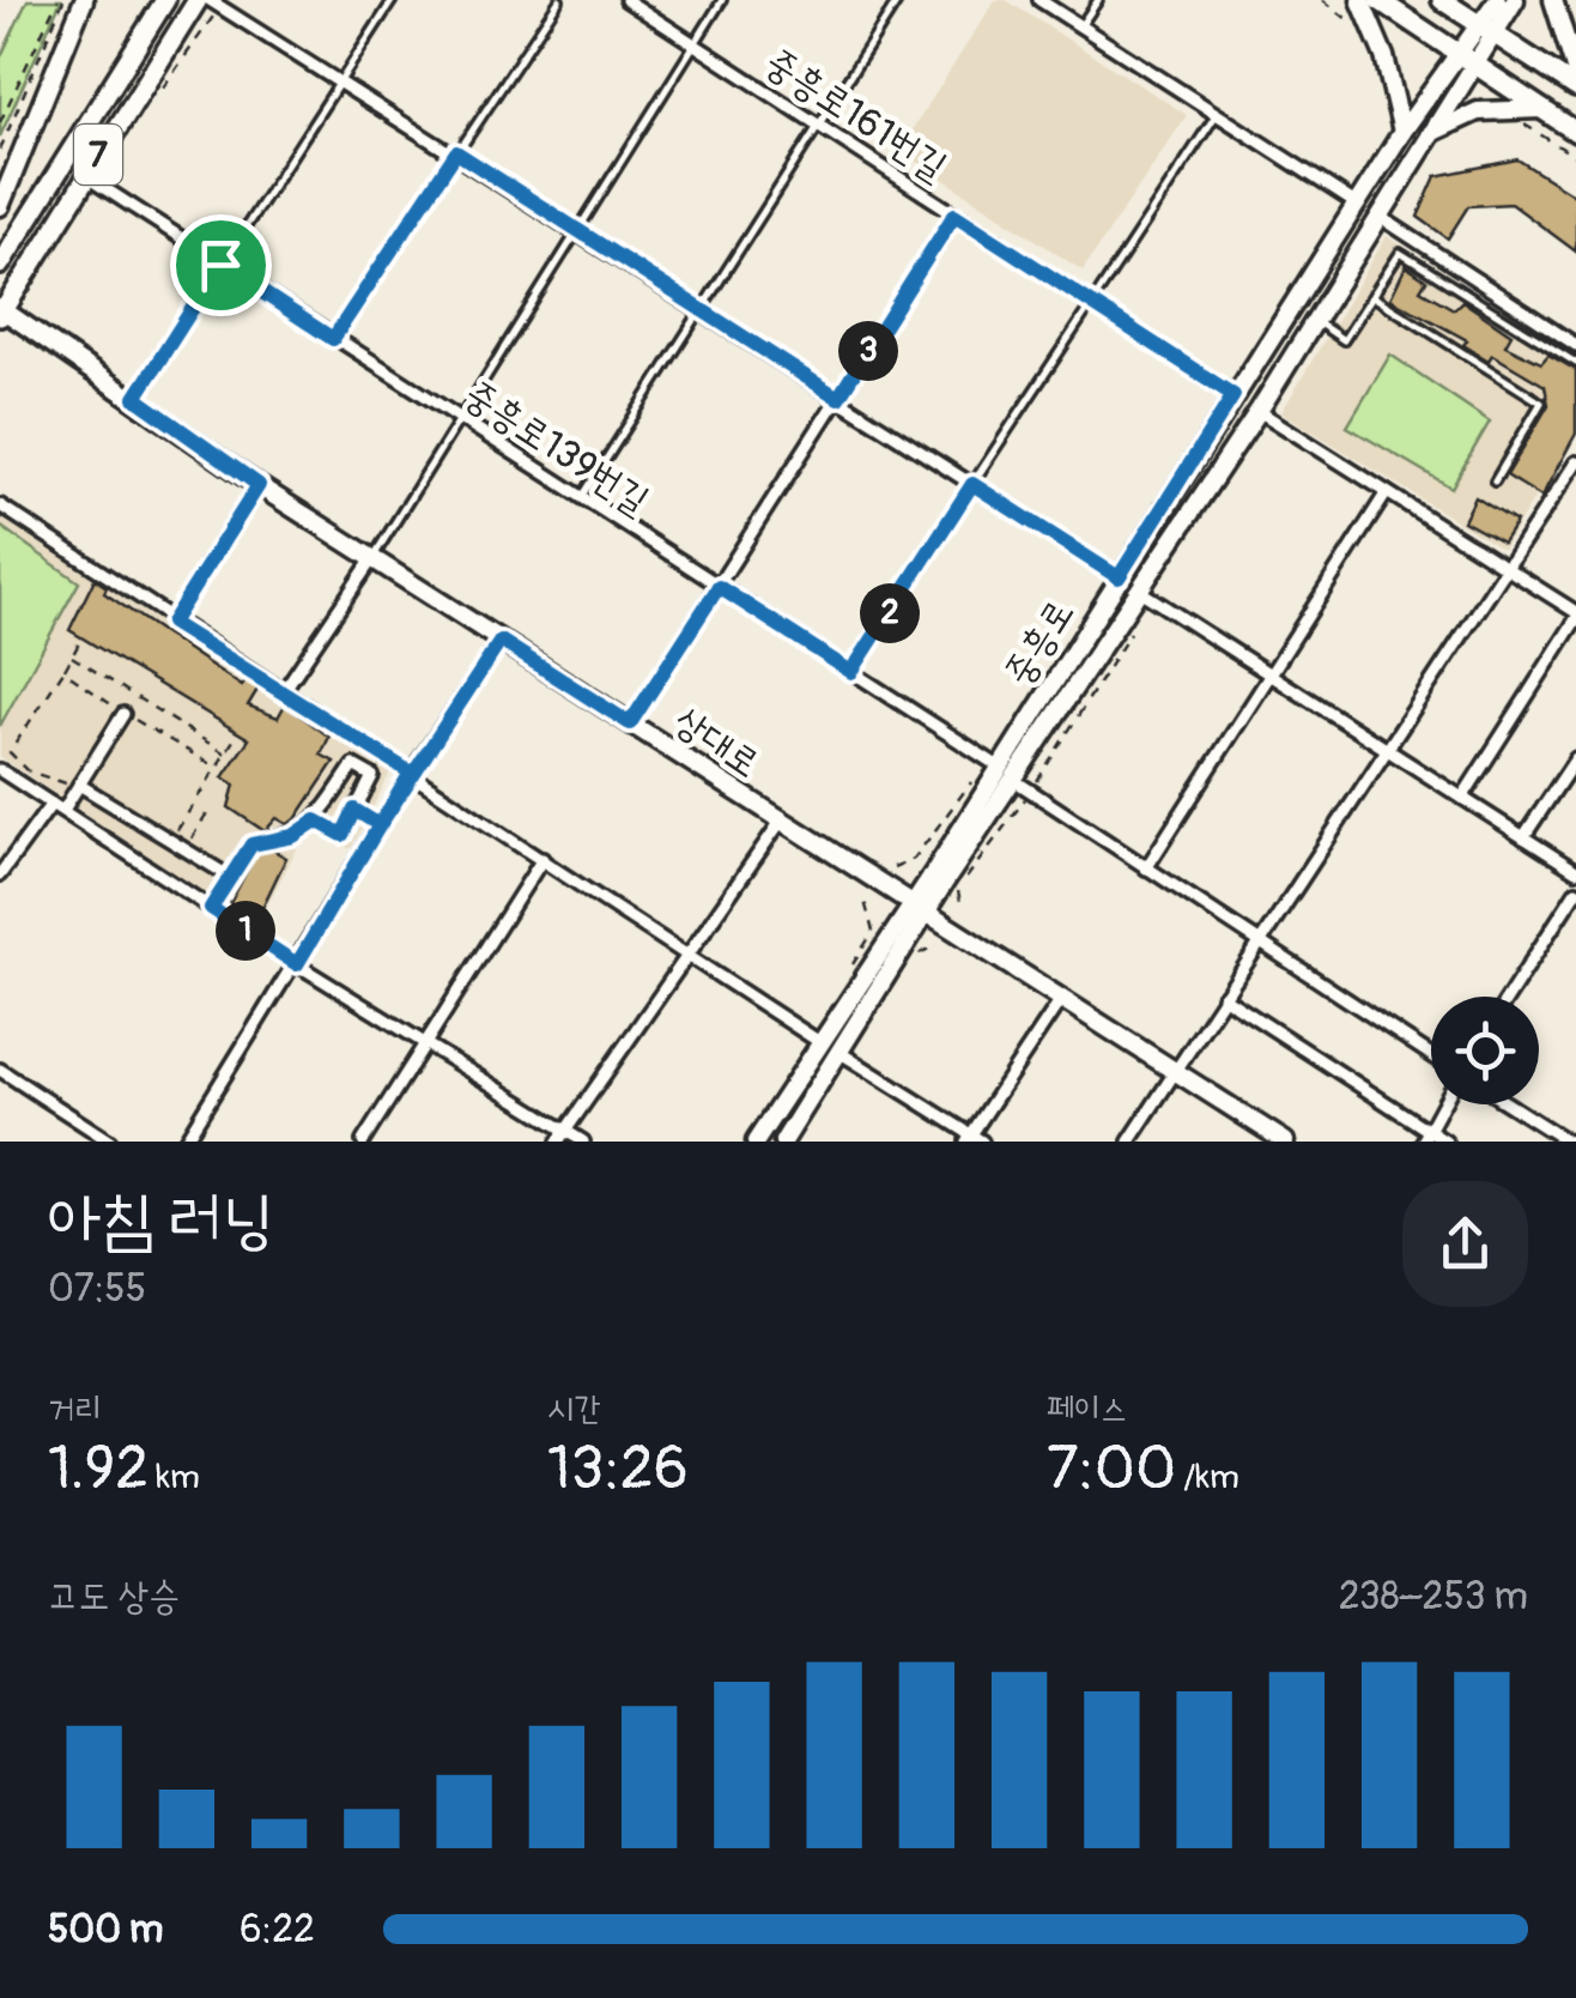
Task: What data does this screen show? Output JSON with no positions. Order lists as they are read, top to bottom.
{
  "streets": {
    "main road": ["7", "중흥로", "상대로"],
    "street": ["중흥로161번길", "중흥로139번길"]
  },
  "crossings": [
    ["중흥로161번길", "중흥로"],
    ["7", "중흥로139번길"],
    ["7", "상대로"],
    ["중흥로139번길", "중흥로"],
    ["중흥로", "상대로"]
  ],
  "page": {
    "pins": ["3", "2", "1"],
    "heading": ["아침 러닝", "07:55"],
    "stats": [
      ["거리", "1.92 km"],
      ["시간", "13:26"],
      ["페이스", "7:00 /km"]
    ],
    "chart": ["고도 상승", "238–253 m"],
    "list": [
      {
        "name": "500 m",
        "note": "6:22"
      }
    ]
  }
}
